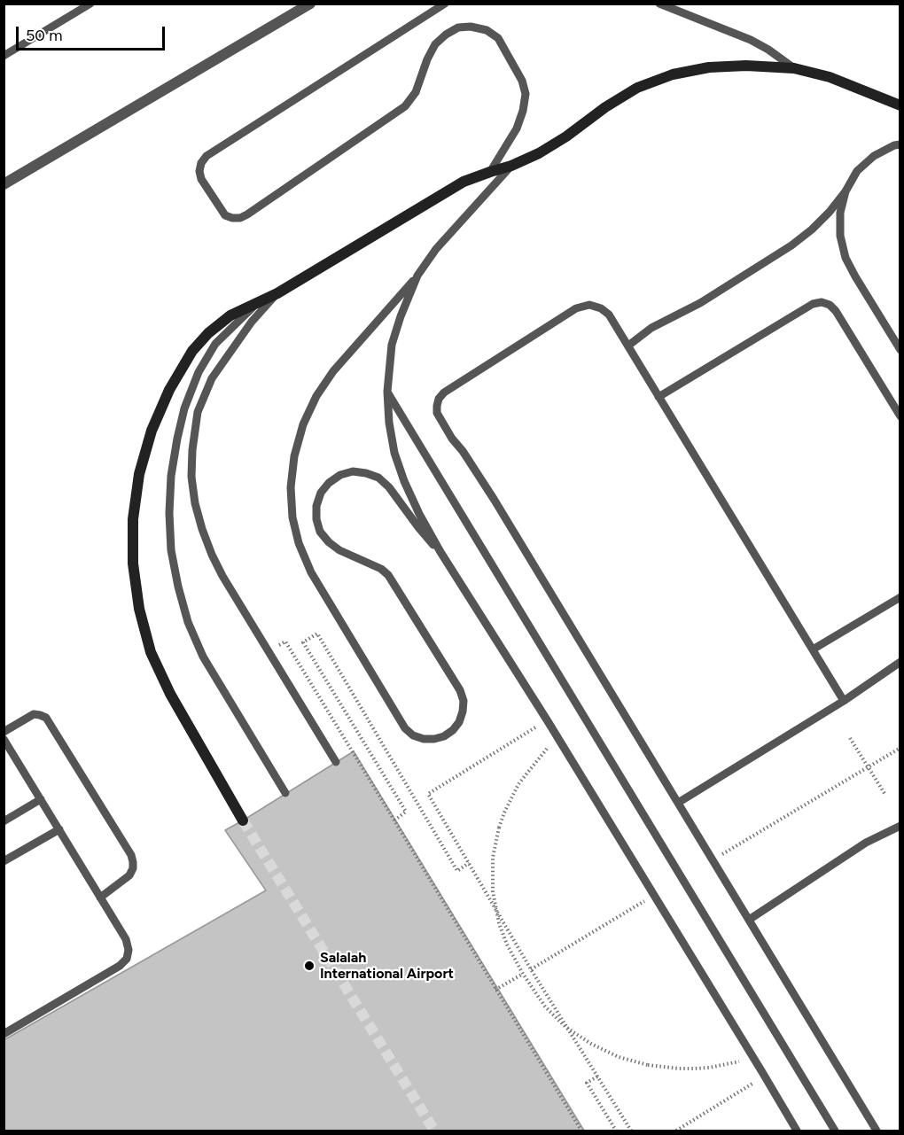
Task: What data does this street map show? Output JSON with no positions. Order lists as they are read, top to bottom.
{
  "places": ["Salalah International Airport"],
  "scale_bar": "50 m"
}
